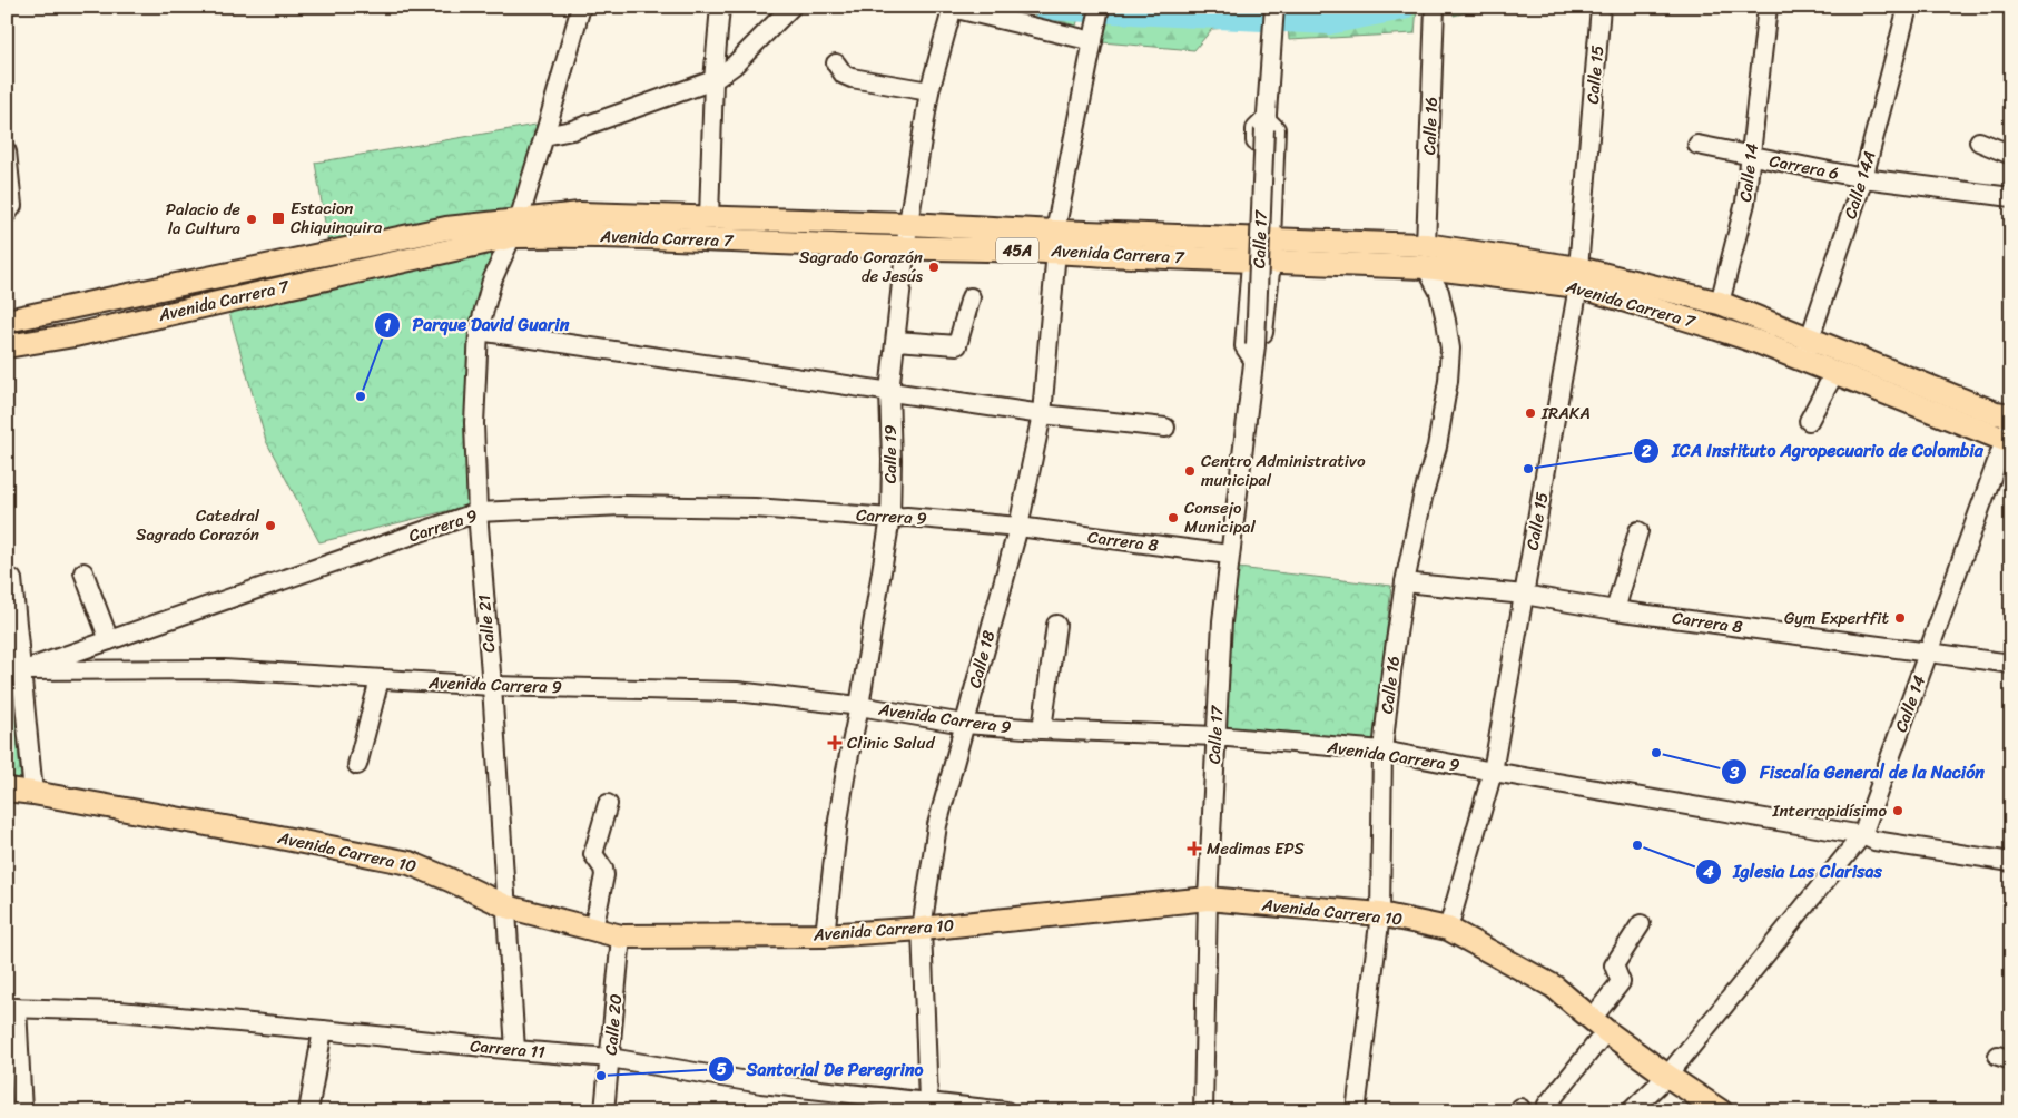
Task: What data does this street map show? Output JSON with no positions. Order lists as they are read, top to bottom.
{
  "streets": {
    "main road": ["Avenida Carrera 7", "45A", "Avenida Carrera 10"],
    "street": [
      "Calle 15",
      "Calle 16",
      "Carrera 6",
      "Calle 14",
      "Calle 14A",
      "Calle 17",
      "Calle 19",
      "Carrera 9",
      "Carrera 8",
      "Calle 21",
      "Calle 18",
      "Avenida Carrera 9",
      "Calle 20",
      "Carrera 11"
    ]
  },
  "crossings": [
    ["Calle 15", "Avenida Carrera 7"],
    ["Calle 15", "Carrera 8"],
    ["Calle 15", "Avenida Carrera 9"],
    ["Calle 15", "Avenida Carrera 10"],
    ["Calle 16", "Avenida Carrera 7"],
    ["Calle 16", "Carrera 8"],
    ["Calle 16", "Avenida Carrera 9"],
    ["Calle 16", "Avenida Carrera 10"],
    ["Carrera 6", "Calle 14"],
    ["Carrera 6", "Calle 14A"],
    ["Calle 14", "Avenida Carrera 7"],
    ["Calle 14", "Carrera 8"],
    ["Calle 14", "Avenida Carrera 9"],
    ["Calle 14", "Avenida Carrera 10"],
    ["Calle 14A", "Avenida Carrera 7"],
    ["Avenida Carrera 7", "Calle 17"],
    ["Avenida Carrera 7", "Calle 19"],
    ["Avenida Carrera 7", "Calle 21"],
    ["Avenida Carrera 7", "Calle 18"],
    ["Calle 17", "Carrera 8"],
    ["Calle 17", "Avenida Carrera 9"],
    ["Calle 17", "Avenida Carrera 10"],
    ["Calle 19", "Carrera 9"],
    ["Calle 19", "Avenida Carrera 9"],
    ["Calle 19", "Avenida Carrera 10"],
    ["Carrera 9", "Carrera 8"],
    ["Carrera 9", "Calle 21"],
    ["Carrera 9", "Calle 18"],
    ["Carrera 9", "Avenida Carrera 9"],
    ["Carrera 8", "Calle 18"],
    ["Calle 21", "Avenida Carrera 9"],
    ["Calle 21", "Avenida Carrera 10"],
    ["Calle 21", "Carrera 11"],
    ["Calle 18", "Avenida Carrera 9"],
    ["Calle 18", "Avenida Carrera 10"],
    ["Calle 18", "Carrera 11"],
    ["Avenida Carrera 10", "Calle 20"],
    ["Calle 20", "Carrera 11"]
  ],
  "places": {
    "transit": ["Estacion Chiquinquira"],
    "other": [
      "Palacio de la Cultura",
      "Sagrado Corazón de Jesús",
      "Parque David Guarin",
      "IRAKA",
      "ICA Instituto Agropecuario de Colombia",
      "Centro Administrativo municipal",
      "Consejo Municipal",
      "Catedral Sagrado Corazón",
      "Gym Expertfit",
      "Fiscalía General de la Nación",
      "Interrapidísimo",
      "Iglesia Las Clarisas",
      "Santorial De Peregrino"
    ],
    "health": ["Clinic Salud", "Medimas EPS"]
  }
}
